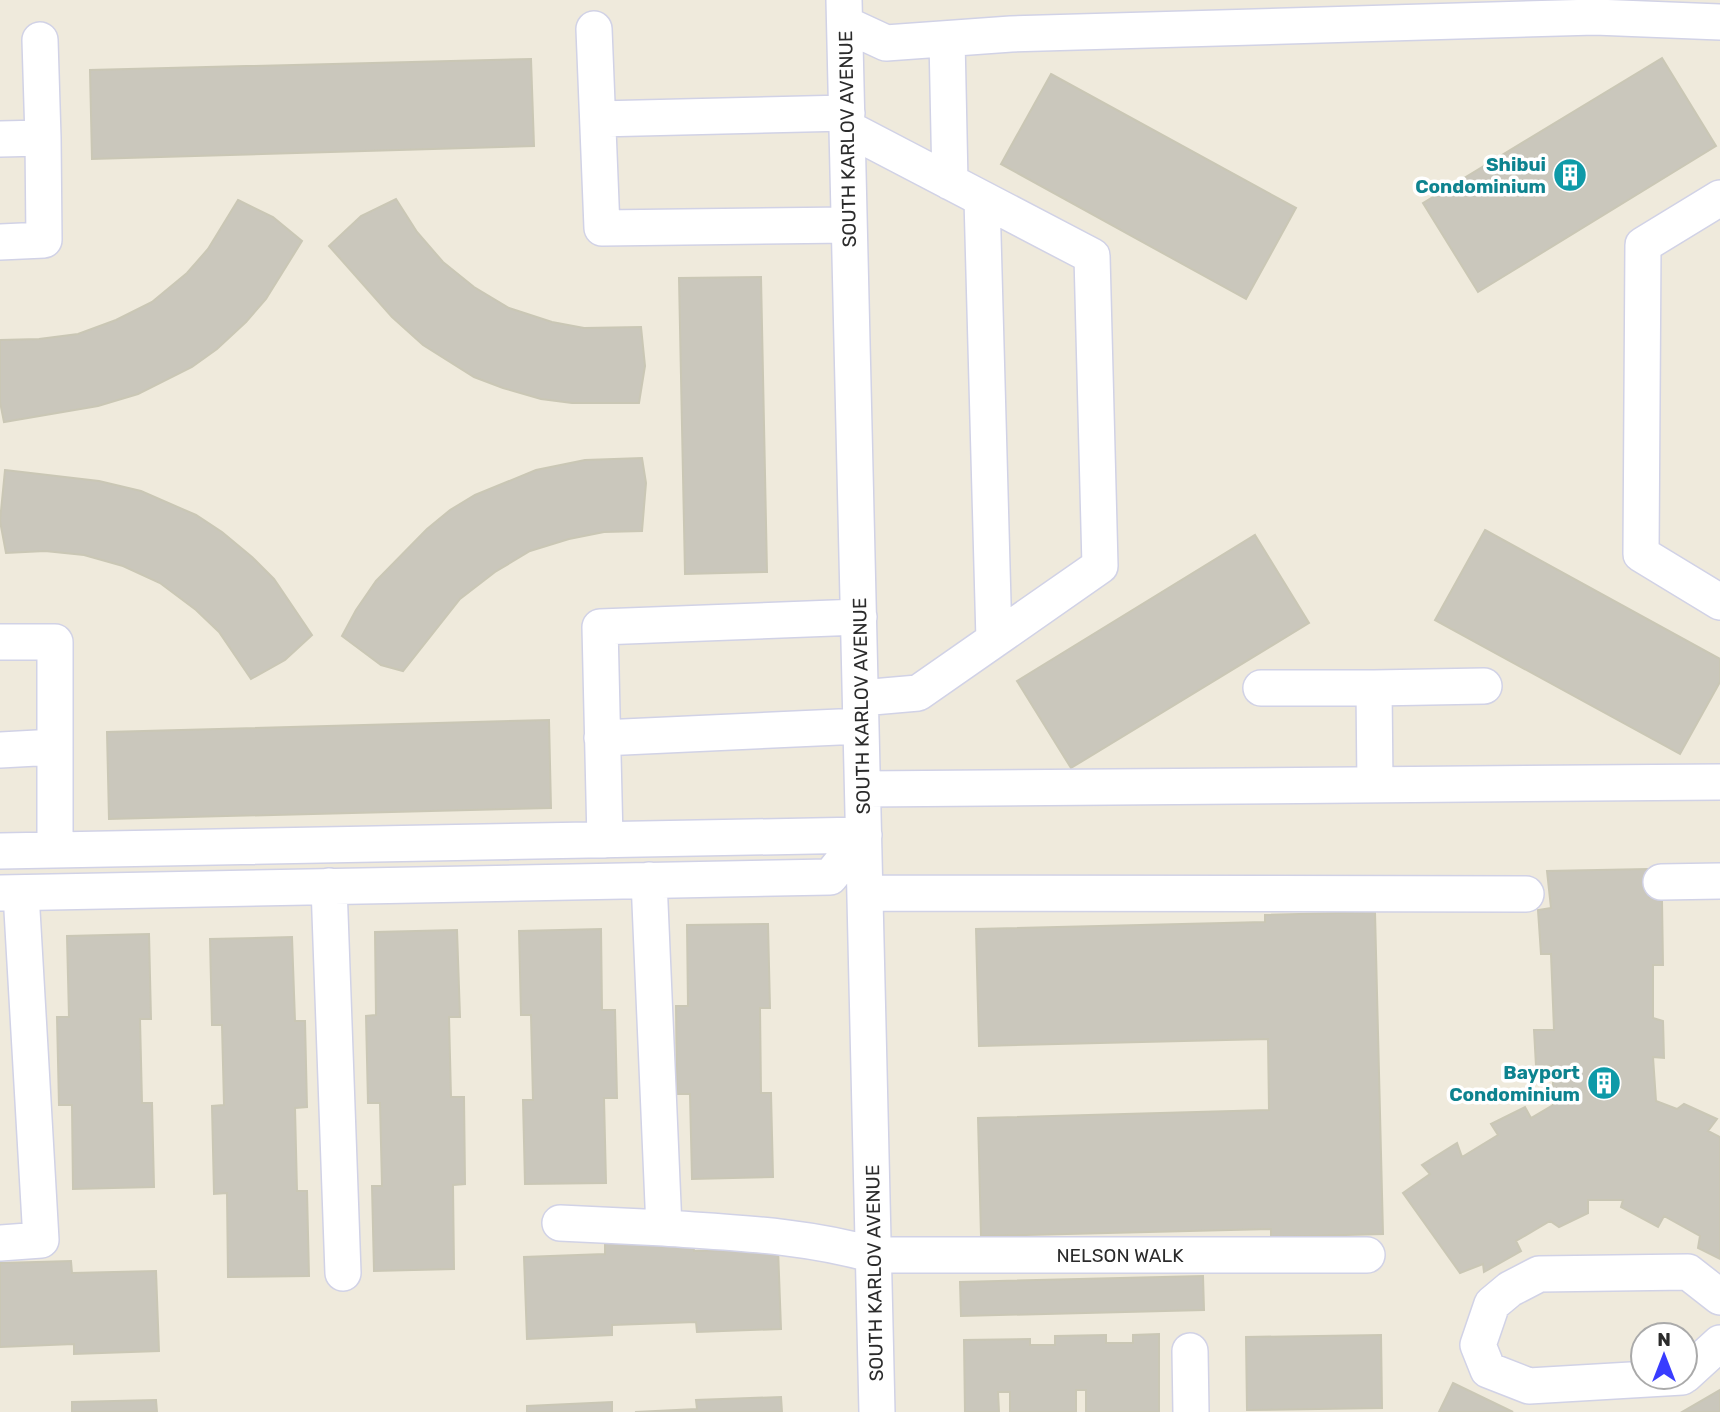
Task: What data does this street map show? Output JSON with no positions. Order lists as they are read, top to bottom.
{
  "streets": {
    "street": ["SOUTH KARLOV AVENUE", "NELSON WALK"]
  },
  "crossings": [
    ["SOUTH KARLOV AVENUE", "NELSON WALK"]
  ],
  "places": {
    "building": ["Shibui Condominium", "Bayport Condominium"]
  },
  "north": "top"
}
